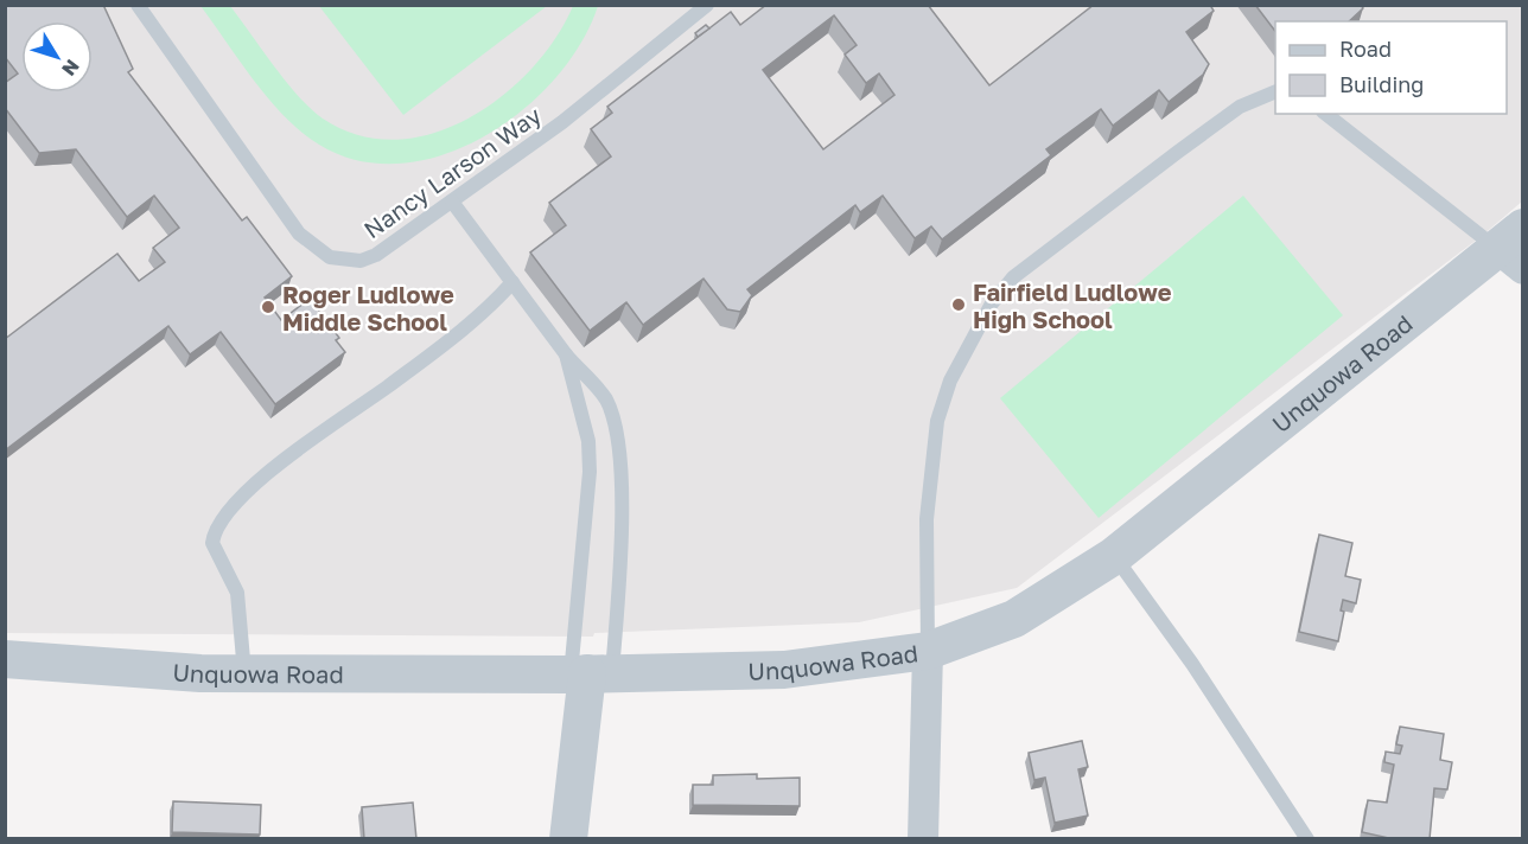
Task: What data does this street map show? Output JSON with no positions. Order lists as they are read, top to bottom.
{
  "streets": {
    "street": ["Unquowa Road"],
    "lane": ["Nancy Larson Way"]
  },
  "places": ["Fairfield Ludlowe High School", "Roger Ludlowe Middle School"],
  "legend": ["Road", "Building"],
  "north": "bottom right"
}
